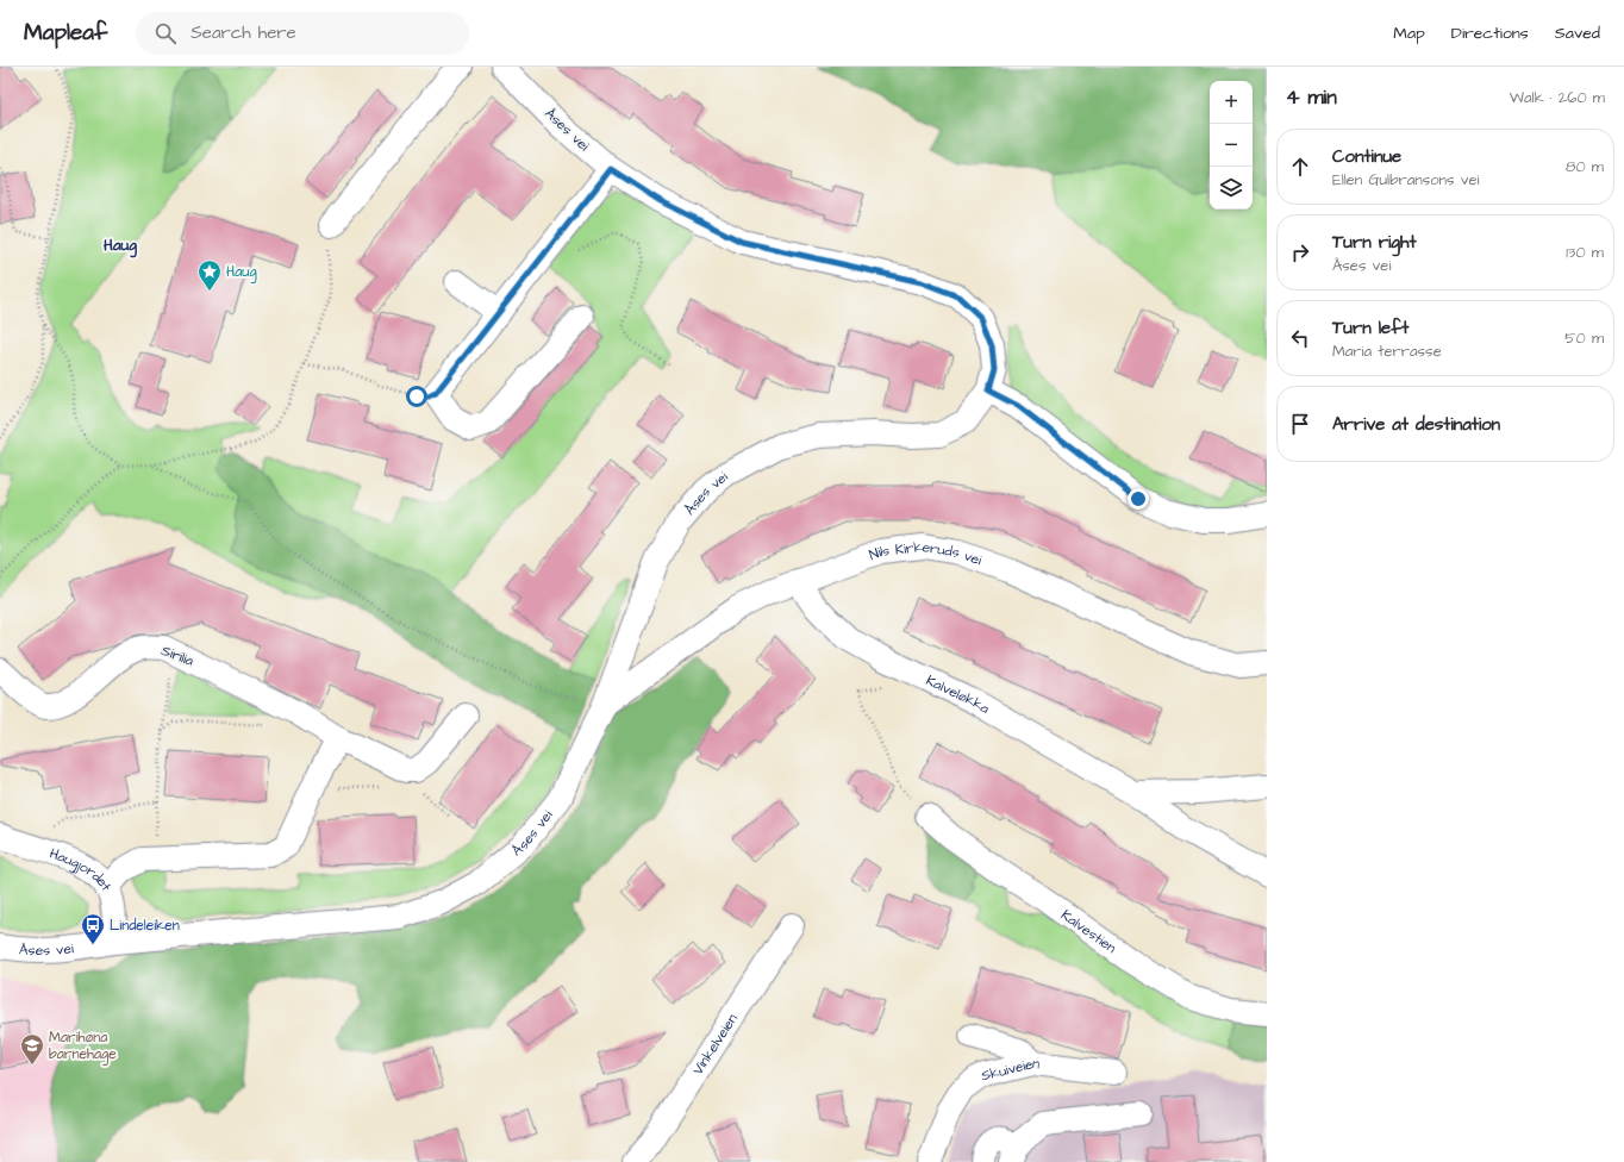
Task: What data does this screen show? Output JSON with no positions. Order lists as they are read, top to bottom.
{
  "streets": {
    "street": [
      "Åses vei",
      "Nils Kirkeruds vei",
      "Sirilia",
      "Kalveløkka",
      "Haugjordet",
      "Kalvestien",
      "Vinkelveien",
      "Skuiveien"
    ]
  },
  "crossings": [
    ["Åses vei", "Nils Kirkeruds vei"],
    ["Åses vei", "Haugjordet"],
    ["Nils Kirkeruds vei", "Kalveløkka"]
  ],
  "districts": ["Haug"],
  "places": {
    "place": ["Haug"],
    "bus stop": ["Lindeleiken"],
    "school or university": ["Marihøna barnehage"]
  },
  "page": {
    "header": "Mapleaf",
    "search": "Search here",
    "nav": ["Map", "Directions", "Saved"],
    "heading": ["4 min", "Walk · 260 m"],
    "map_buttons": ["+", "−"],
    "list": [
      ["Continue", "Ellen Gulbransons vei", "80 m"],
      ["Turn right", "Åses vei", "130 m"],
      ["Turn left", "Maria terrasse", "50 m"],
      "Arrive at destination"
    ]
  }
}
